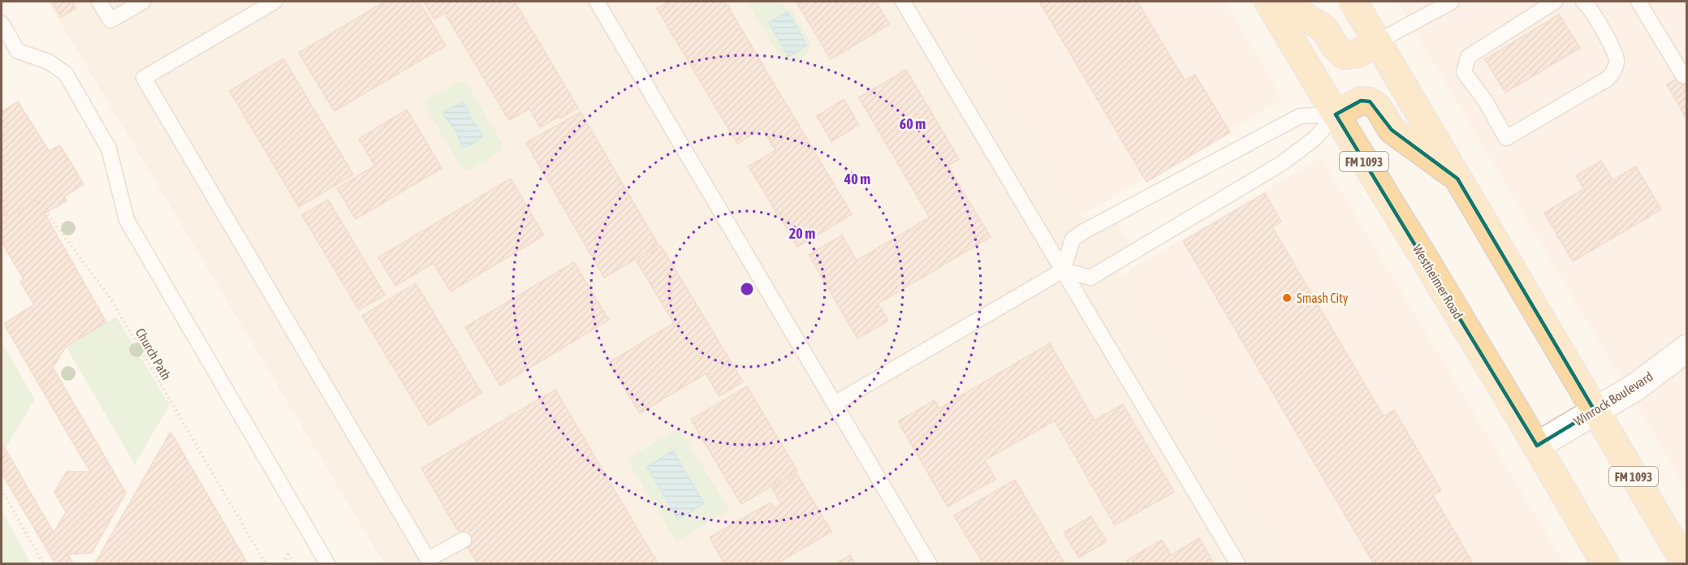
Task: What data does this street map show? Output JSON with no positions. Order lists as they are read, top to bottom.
{
  "streets": {
    "main road": ["FM 1093", "Westheimer Road"],
    "street": ["Winrock Boulevard"],
    "path": ["Church Path"]
  },
  "crossings": [
    ["FM 1093", "Winrock Boulevard"],
    ["Westheimer Road", "Winrock Boulevard"]
  ],
  "places": ["Smash City"],
  "rings": ["60 m", "40 m", "20 m"]
}
